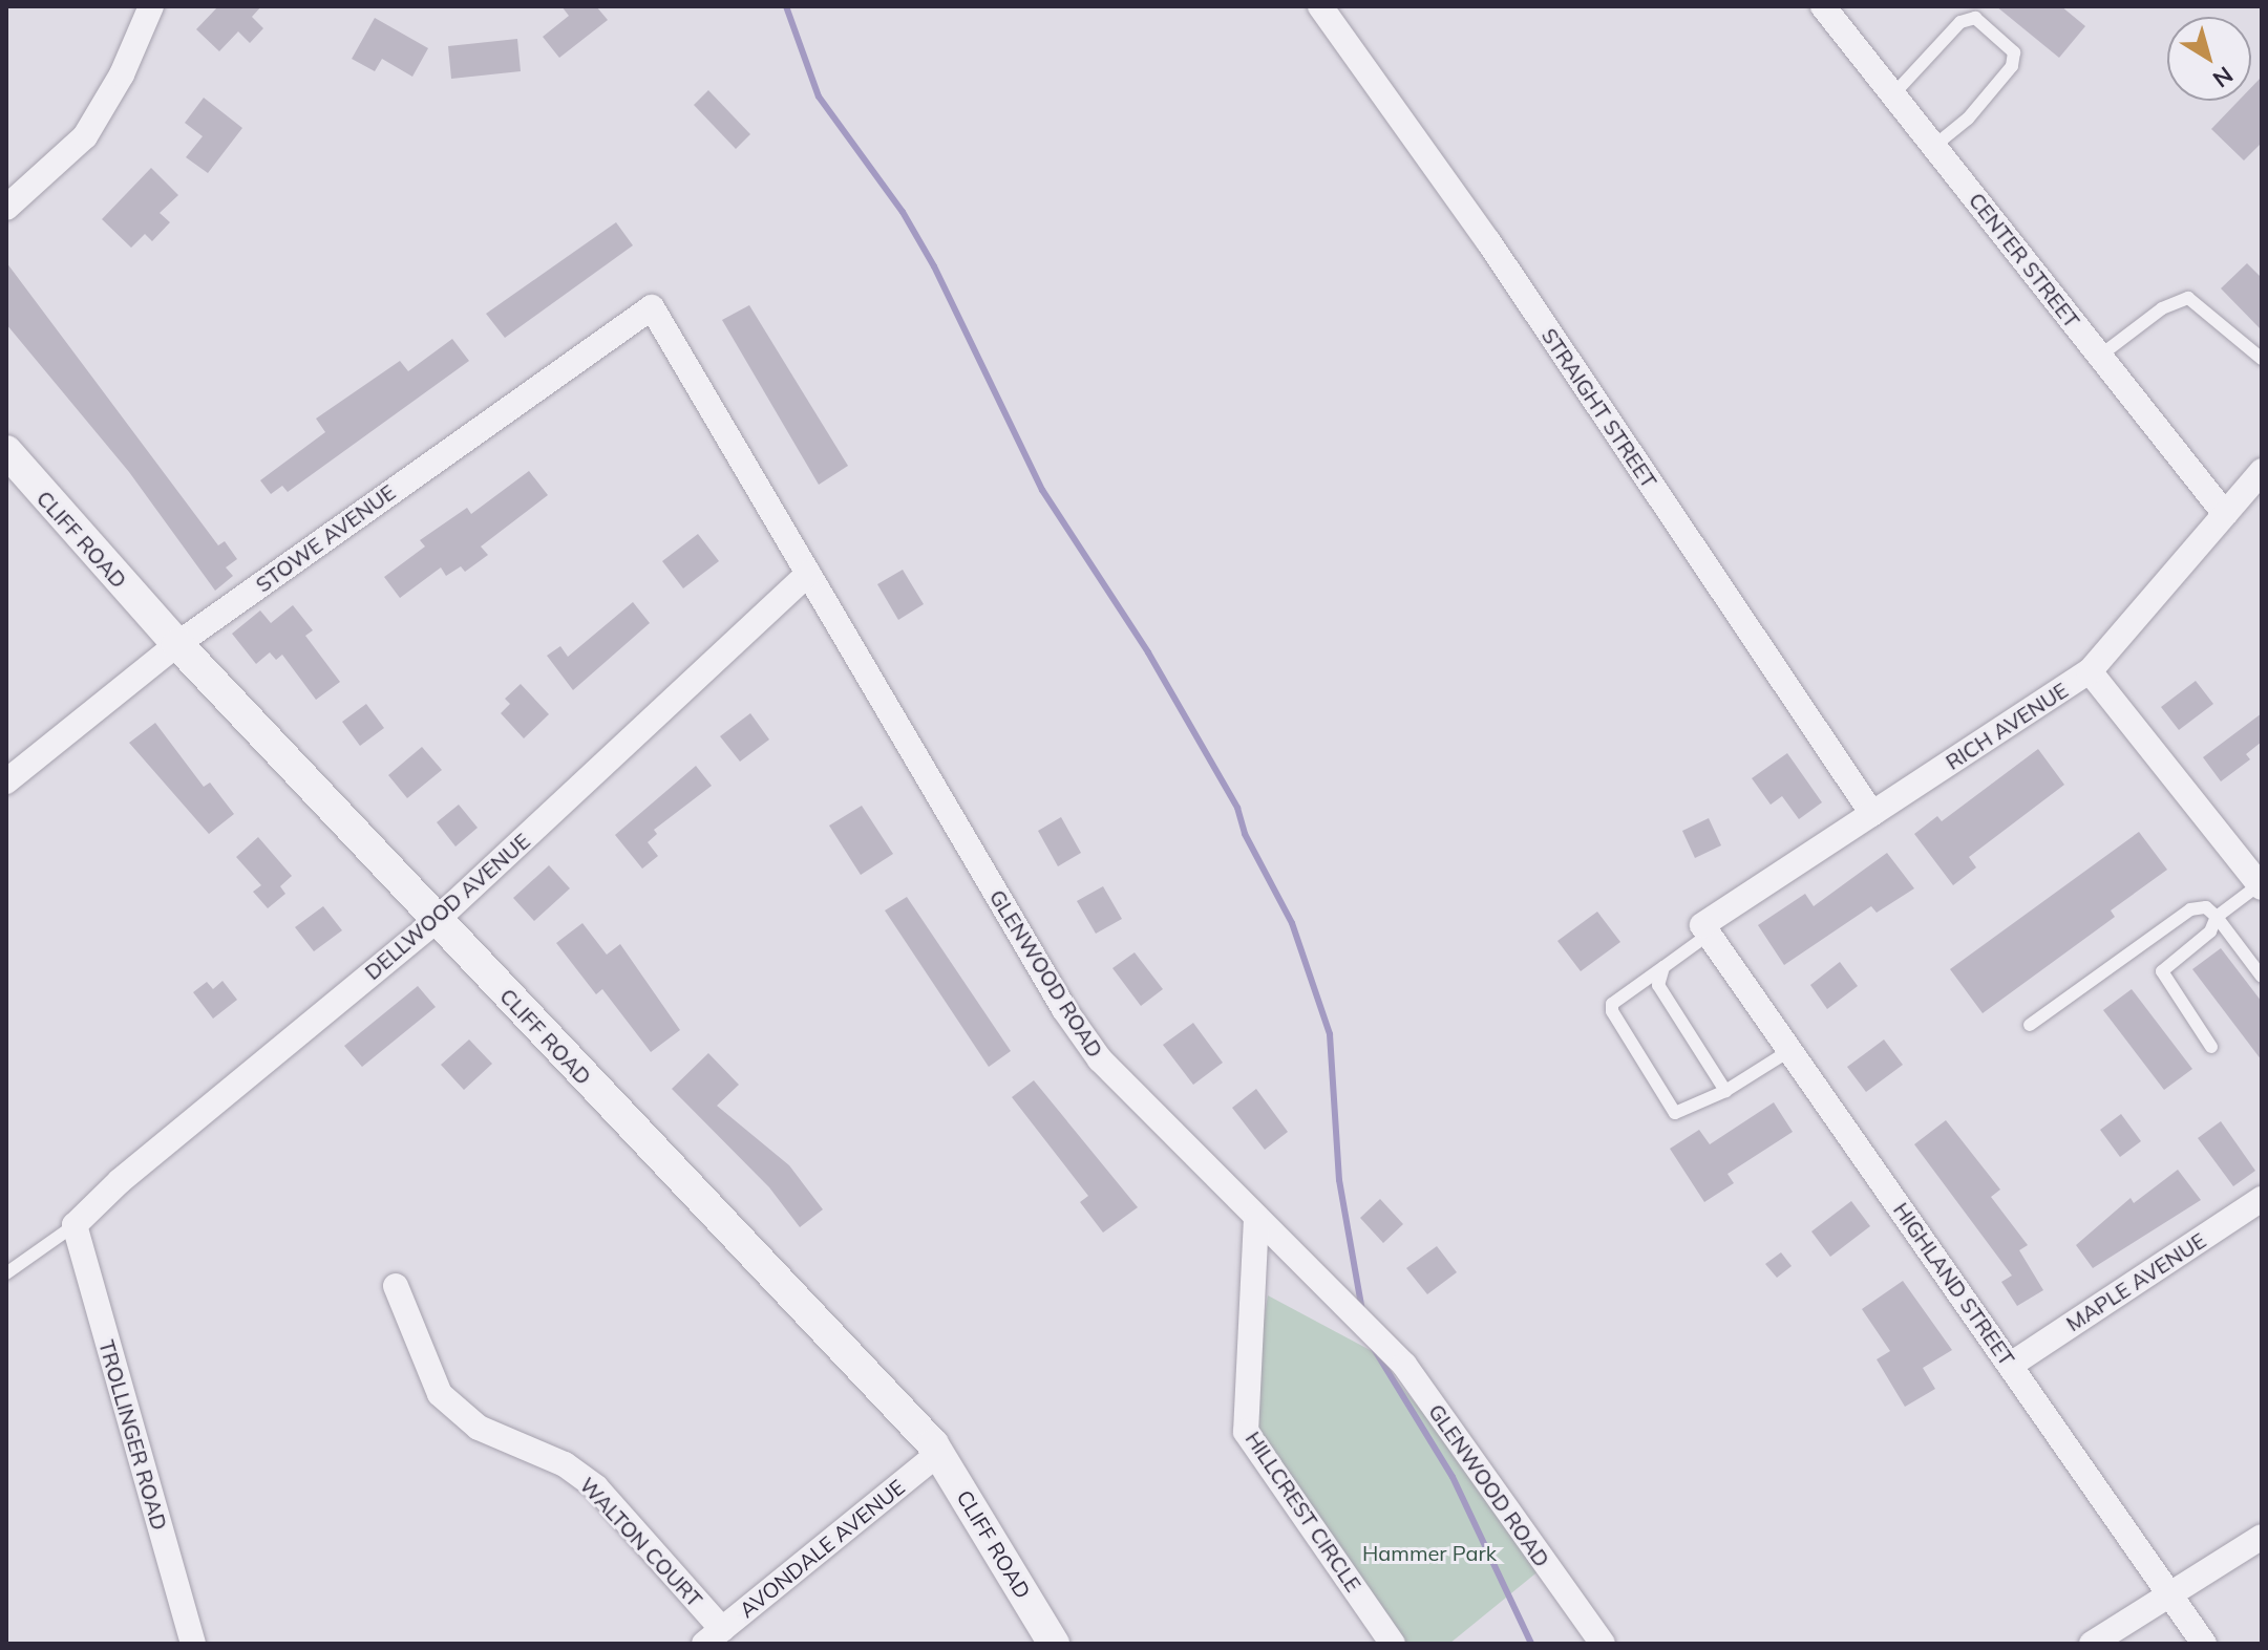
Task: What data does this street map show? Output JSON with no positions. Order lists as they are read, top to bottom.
{
  "streets": {
    "street": [
      "CENTER STREET",
      "STRAIGHT STREET",
      "STOWE AVENUE",
      "CLIFF ROAD",
      "RICH AVENUE",
      "DELLWOOD AVENUE",
      "GLENWOOD ROAD",
      "MAPLE AVENUE",
      "HIGHLAND STREET",
      "TROLLINGER ROAD",
      "HILLCREST CIRCLE",
      "WALTON COURT",
      "AVONDALE AVENUE"
    ]
  },
  "crossings": [
    ["CENTER STREET", "RICH AVENUE"],
    ["STRAIGHT STREET", "RICH AVENUE"],
    ["STOWE AVENUE", "CLIFF ROAD"],
    ["STOWE AVENUE", "GLENWOOD ROAD"],
    ["CLIFF ROAD", "DELLWOOD AVENUE"],
    ["CLIFF ROAD", "AVONDALE AVENUE"],
    ["RICH AVENUE", "HIGHLAND STREET"],
    ["DELLWOOD AVENUE", "GLENWOOD ROAD"],
    ["DELLWOOD AVENUE", "TROLLINGER ROAD"],
    ["GLENWOOD ROAD", "HILLCREST CIRCLE"],
    ["MAPLE AVENUE", "HIGHLAND STREET"],
    ["WALTON COURT", "AVONDALE AVENUE"]
  ],
  "parks": ["Hammer Park"],
  "north": "bottom right"
}
